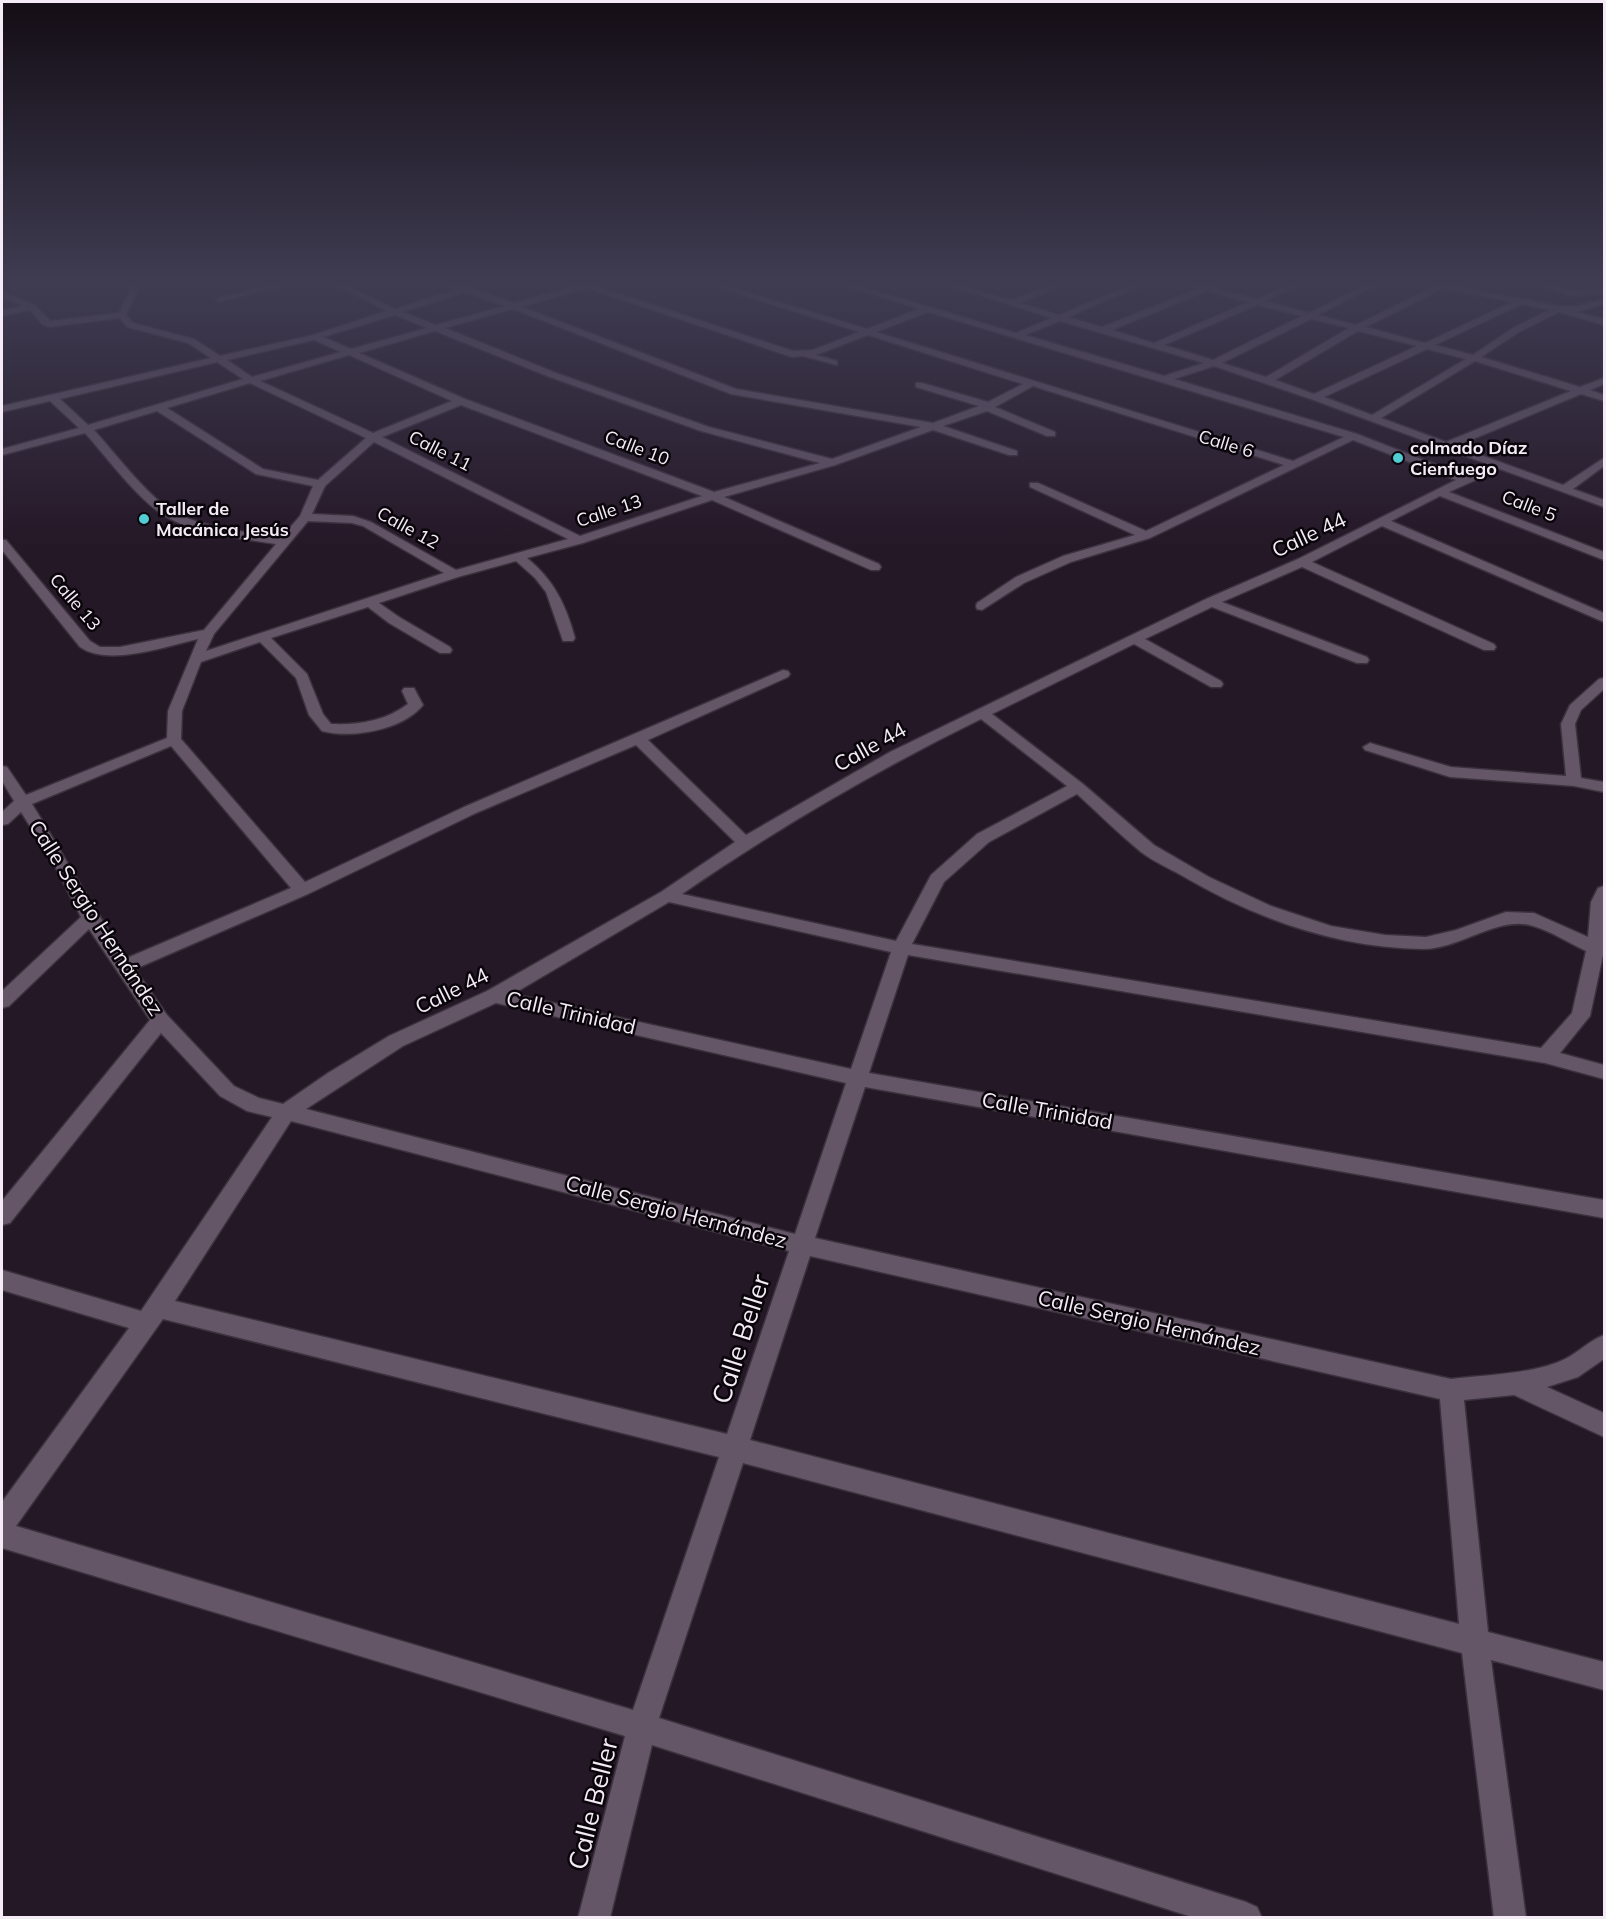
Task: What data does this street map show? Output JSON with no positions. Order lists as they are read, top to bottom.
{
  "streets": {
    "street": [
      "Calle 6",
      "Calle 10",
      "Calle 11",
      "Calle 5",
      "Calle 13",
      "Calle 12",
      "Calle 44",
      "Calle Sergio Hernández",
      "Calle Trinidad",
      "Calle Beller"
    ]
  },
  "crossings": [
    ["Calle 6", "Calle 13"],
    ["Calle 10", "Calle 13"],
    ["Calle 11", "Calle 13"],
    ["Calle 5", "Calle 44"],
    ["Calle 13", "Calle 12"],
    ["Calle 44", "Calle Sergio Hernández"],
    ["Calle 44", "Calle Trinidad"],
    ["Calle Sergio Hernández", "Calle Beller"],
    ["Calle Trinidad", "Calle Beller"]
  ],
  "places": ["colmado Díaz Cienfuego", "Taller de Macánica Jesús"]
}
